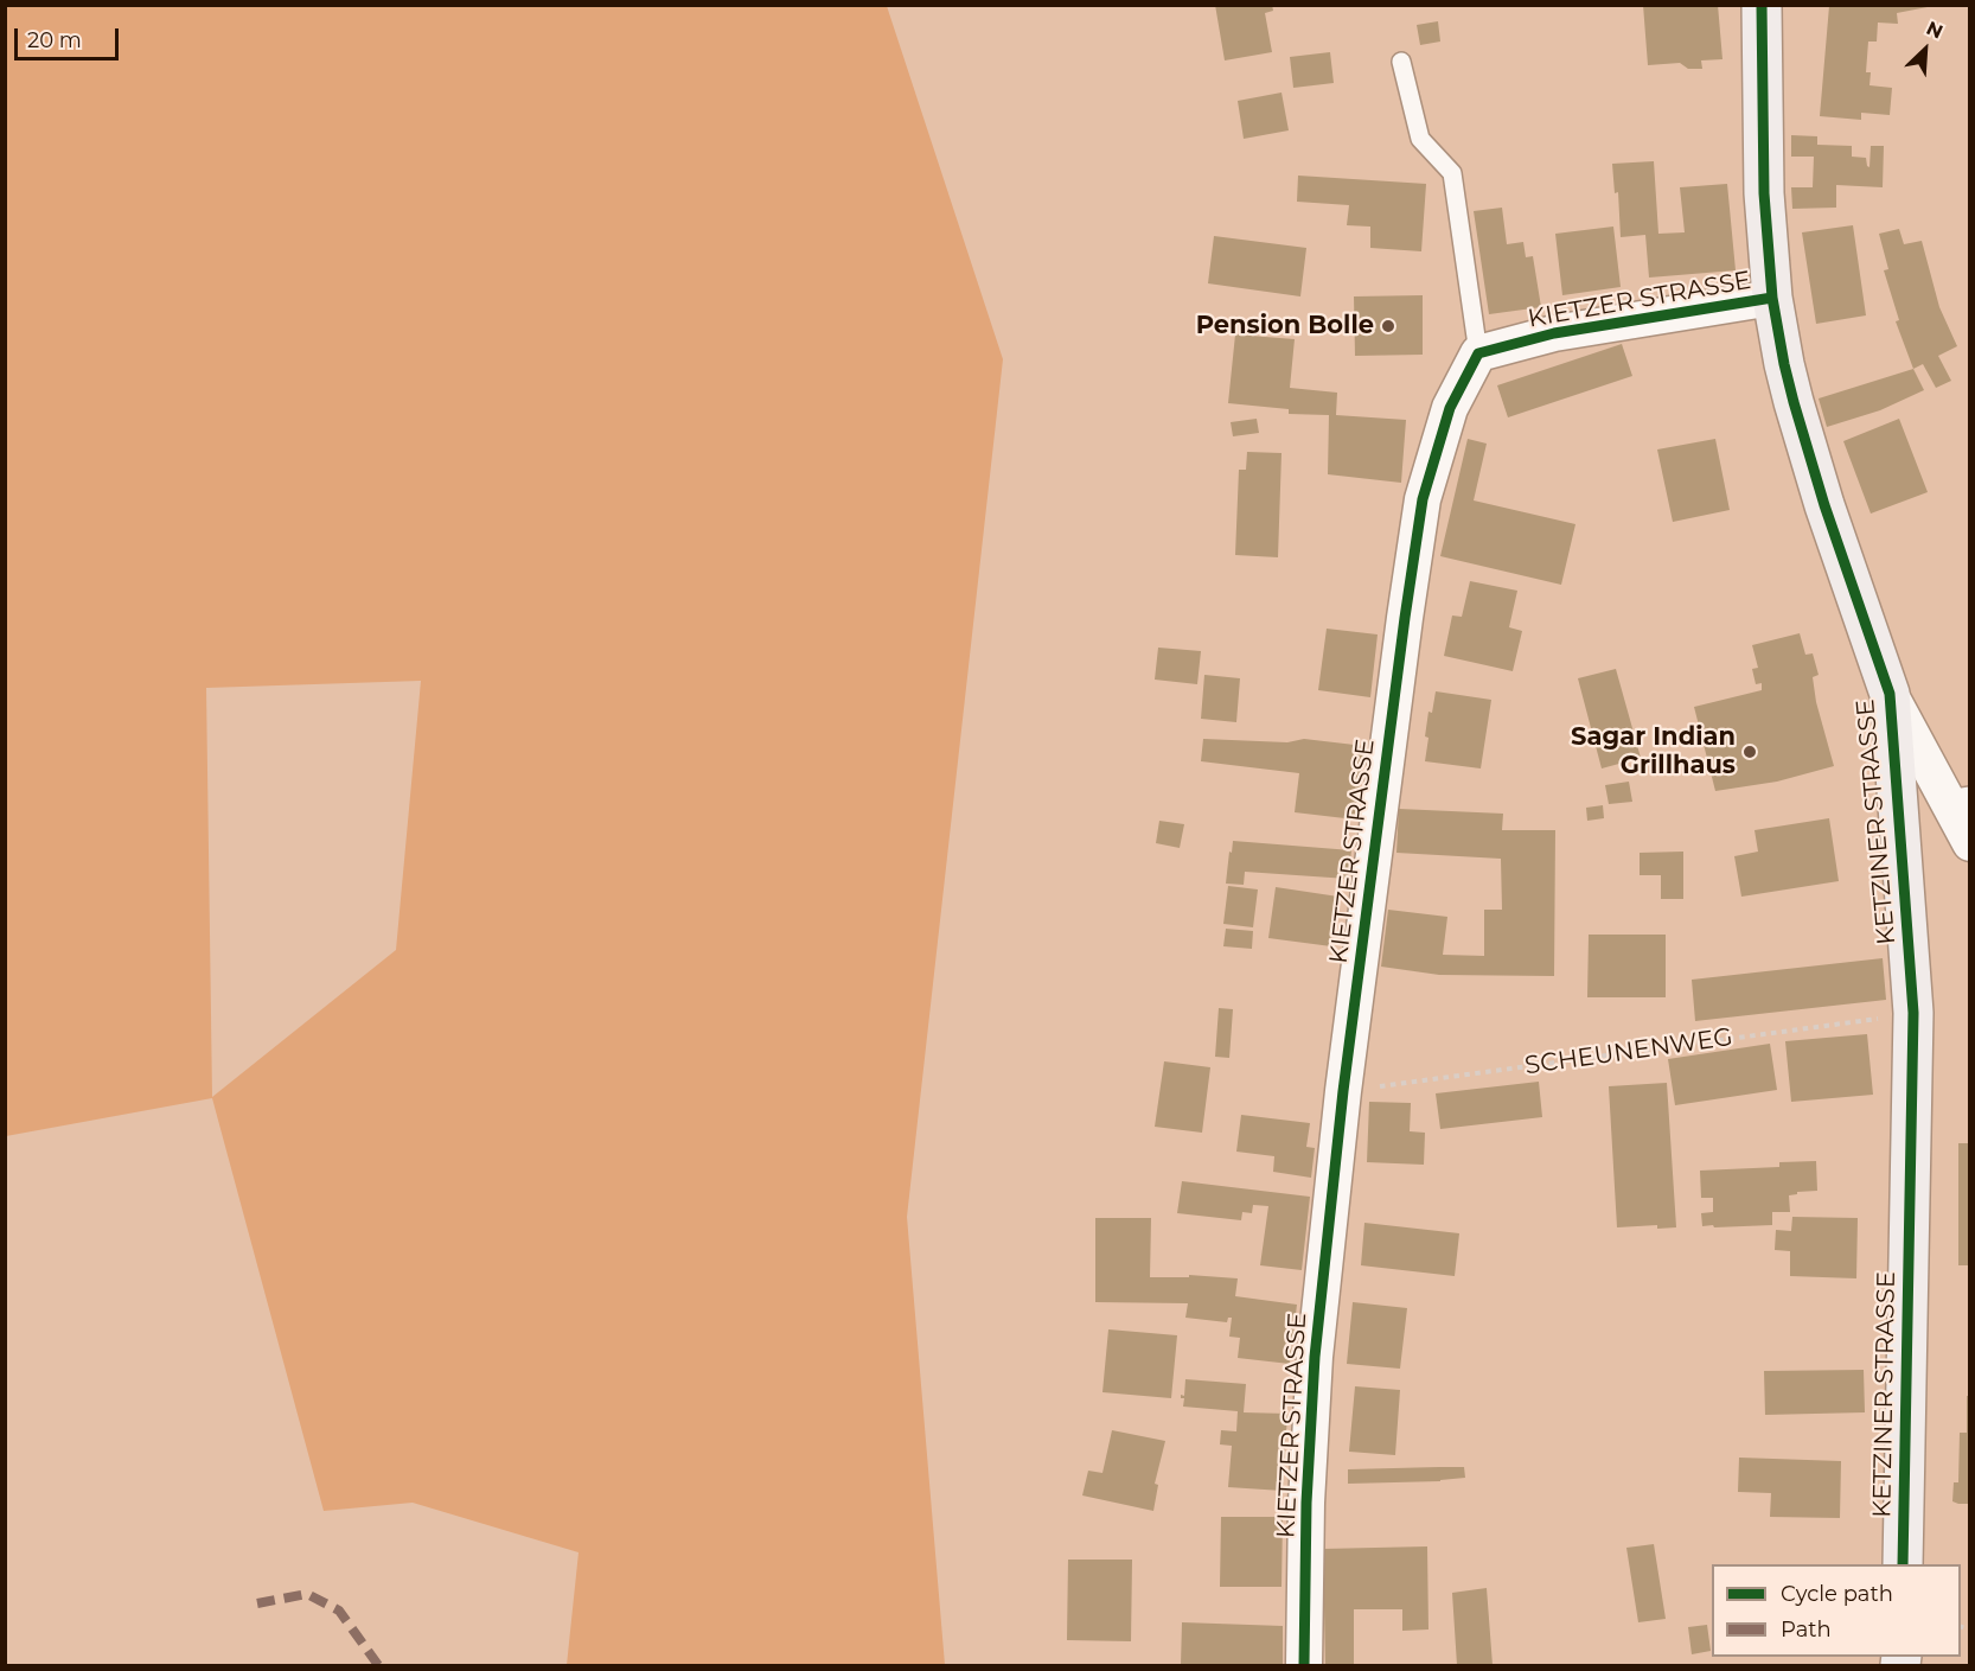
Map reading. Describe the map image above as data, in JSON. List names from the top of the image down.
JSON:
{
  "streets": {
    "street": ["KIETZER STRASSE", "KETZINER STRASSE"],
    "path": ["SCHEUNENWEG"]
  },
  "crossings": [
    ["KIETZER STRASSE", "KETZINER STRASSE"],
    ["KIETZER STRASSE", "SCHEUNENWEG"],
    ["KETZINER STRASSE", "SCHEUNENWEG"]
  ],
  "places": ["Pension Bolle", "Sagar Indian Grillhaus"],
  "legend": ["Cycle path", "Path"],
  "scale_bar": "20 m",
  "north": "top right"
}
